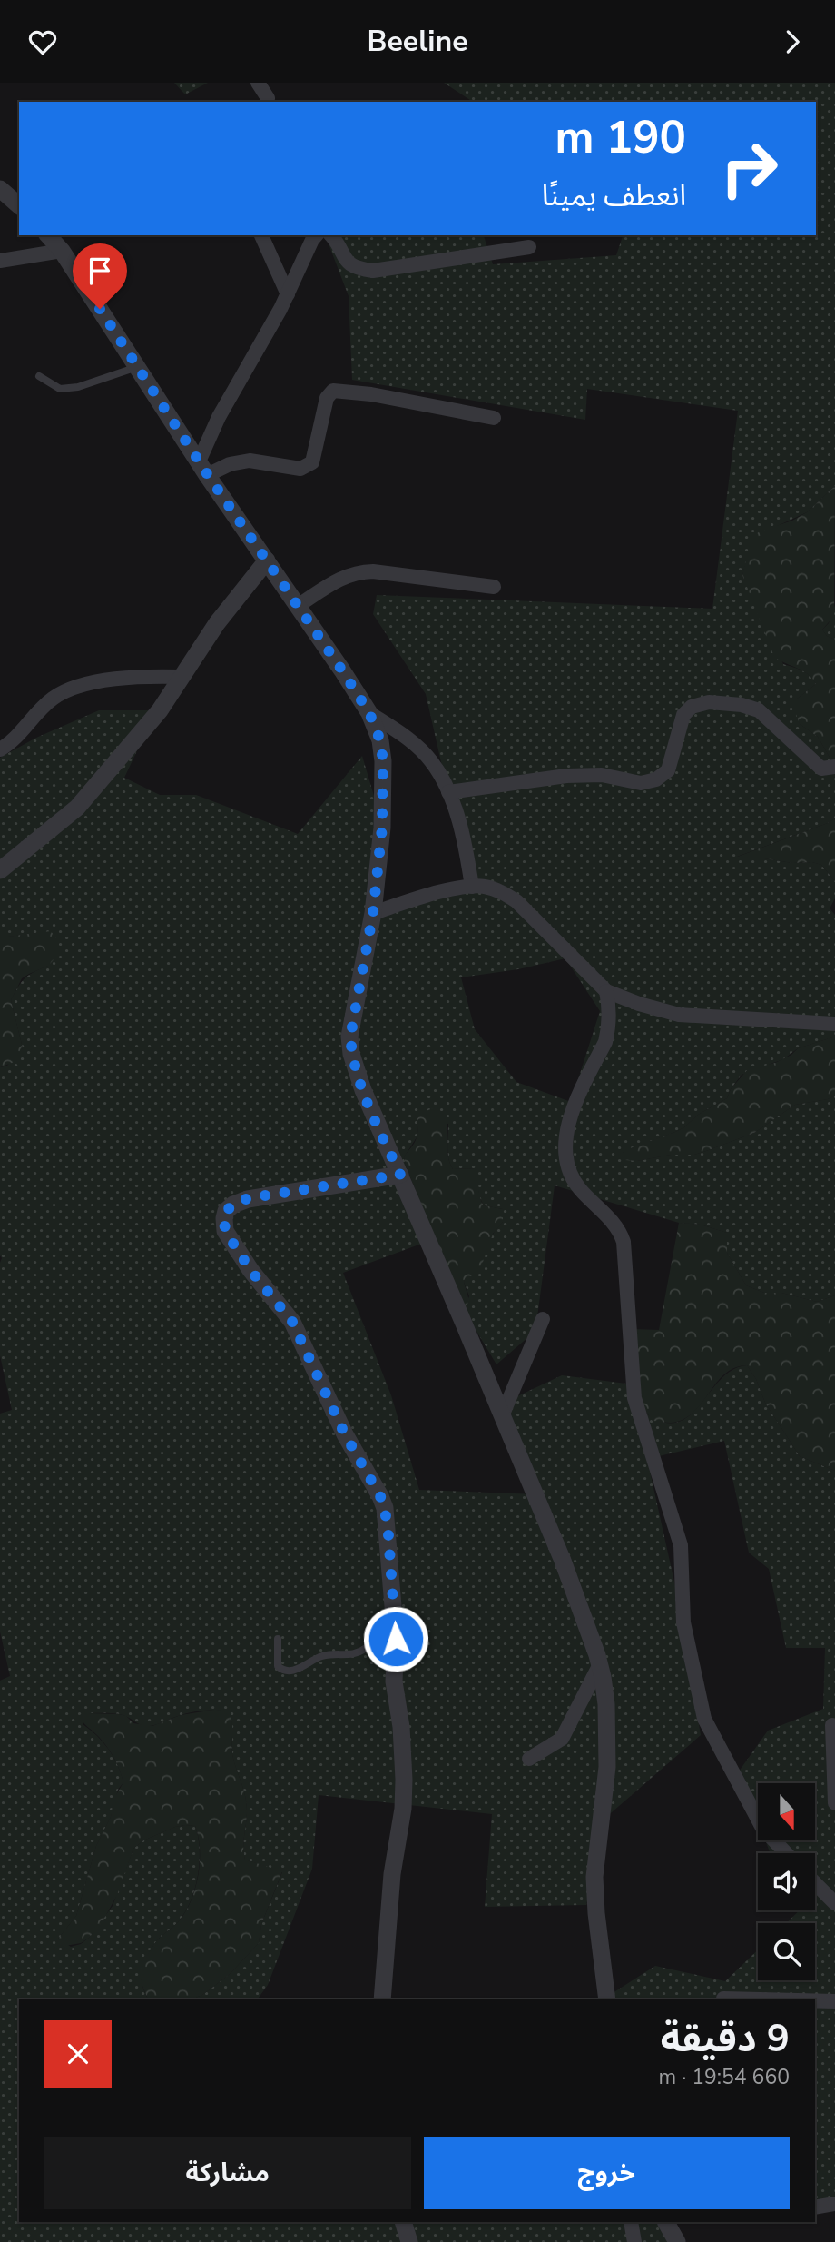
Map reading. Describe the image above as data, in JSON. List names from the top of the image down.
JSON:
{
  "north": "bottom",
  "page": {
    "header": "Beeline",
    "turn": ["190 m", "انعطف يمينًا"],
    "heading": ["9 دقيقة", "660 m · 19:54"],
    "buttons": ["خروج", "مشاركة"]
  }
}
